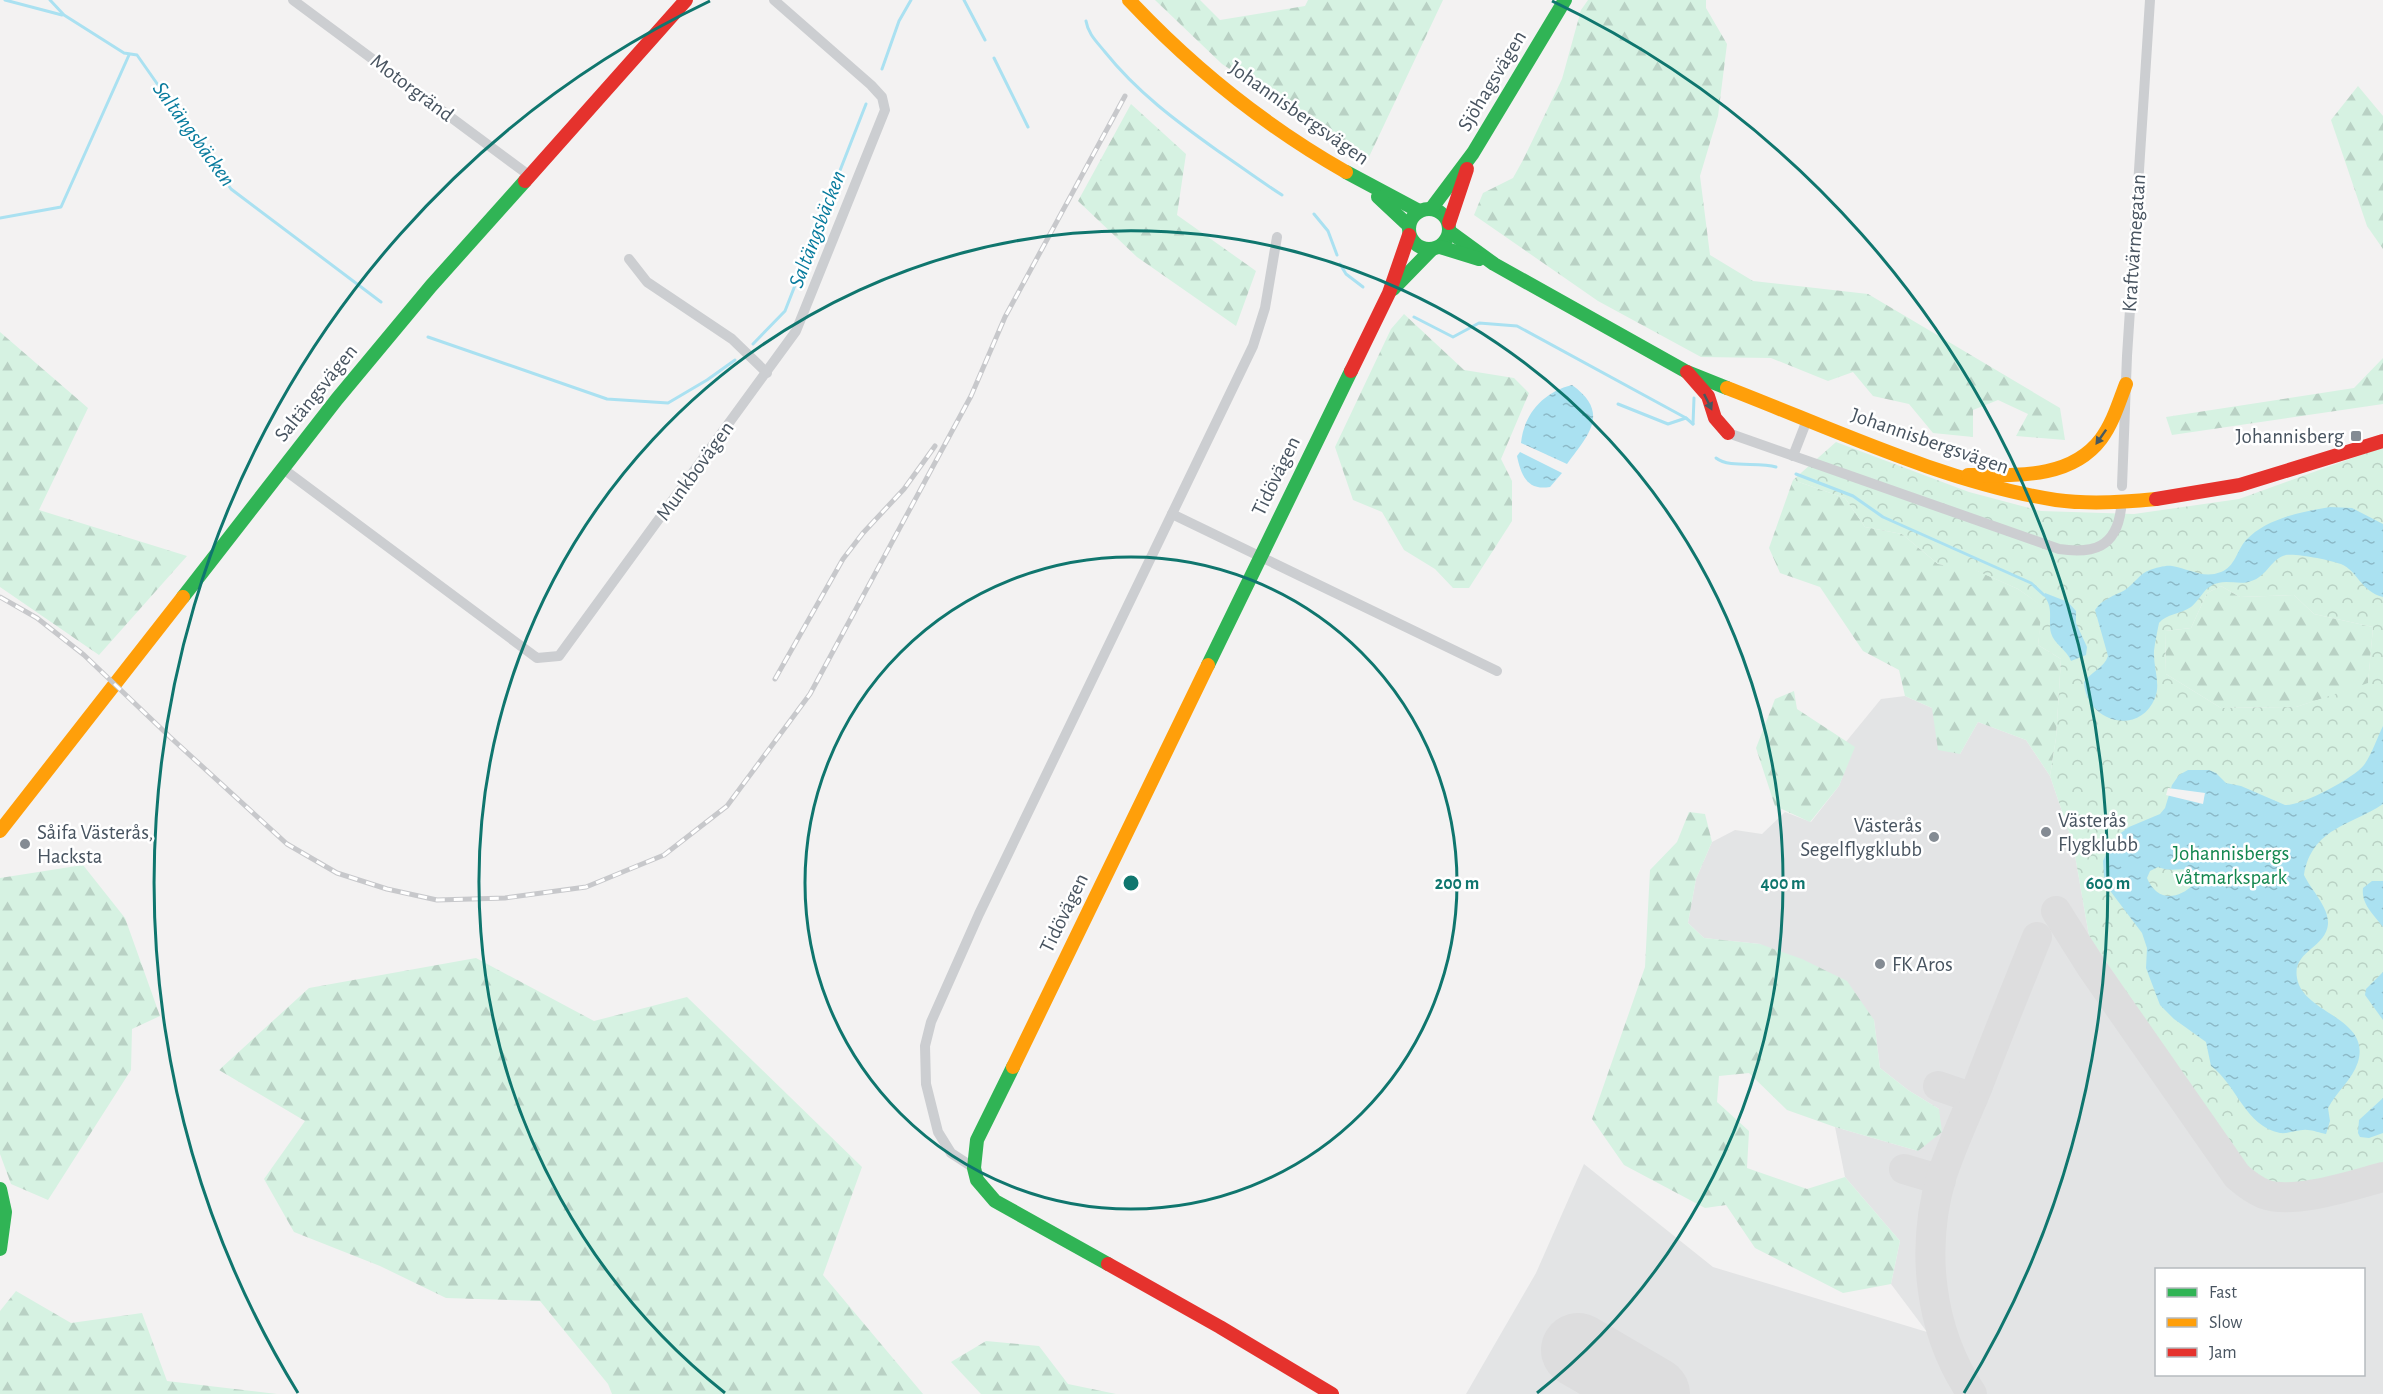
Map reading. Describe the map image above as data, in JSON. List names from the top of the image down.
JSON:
{
  "streets": {
    "street": [
      "Sjöhagsvägen",
      "Motorgränd",
      "Johannisbergsvägen",
      "Kraftvärmegatan",
      "Saltängsvägen",
      "Munkbovägen",
      "Tidövägen"
    ]
  },
  "crossings": [
    ["Sjöhagsvägen", "Johannisbergsvägen"],
    ["Sjöhagsvägen", "Tidövägen"],
    ["Motorgränd", "Saltängsvägen"],
    ["Johannisbergsvägen", "Tidövägen"],
    ["Saltängsvägen", "Munkbovägen"]
  ],
  "water": ["Saltängsbäcken"],
  "parks": ["Johannisbergs våtmarkspark"],
  "places": {
    "transit": ["Johannisberg"],
    "other": [
      "Västerås Flygklubb",
      "Västerås Segelflygklubb",
      "Såifa Västerås, Hacksta",
      "FK Aros"
    ]
  },
  "legend": ["Fast", "Slow", "Jam"],
  "rings": ["200 m", "400 m", "600 m"]
}
